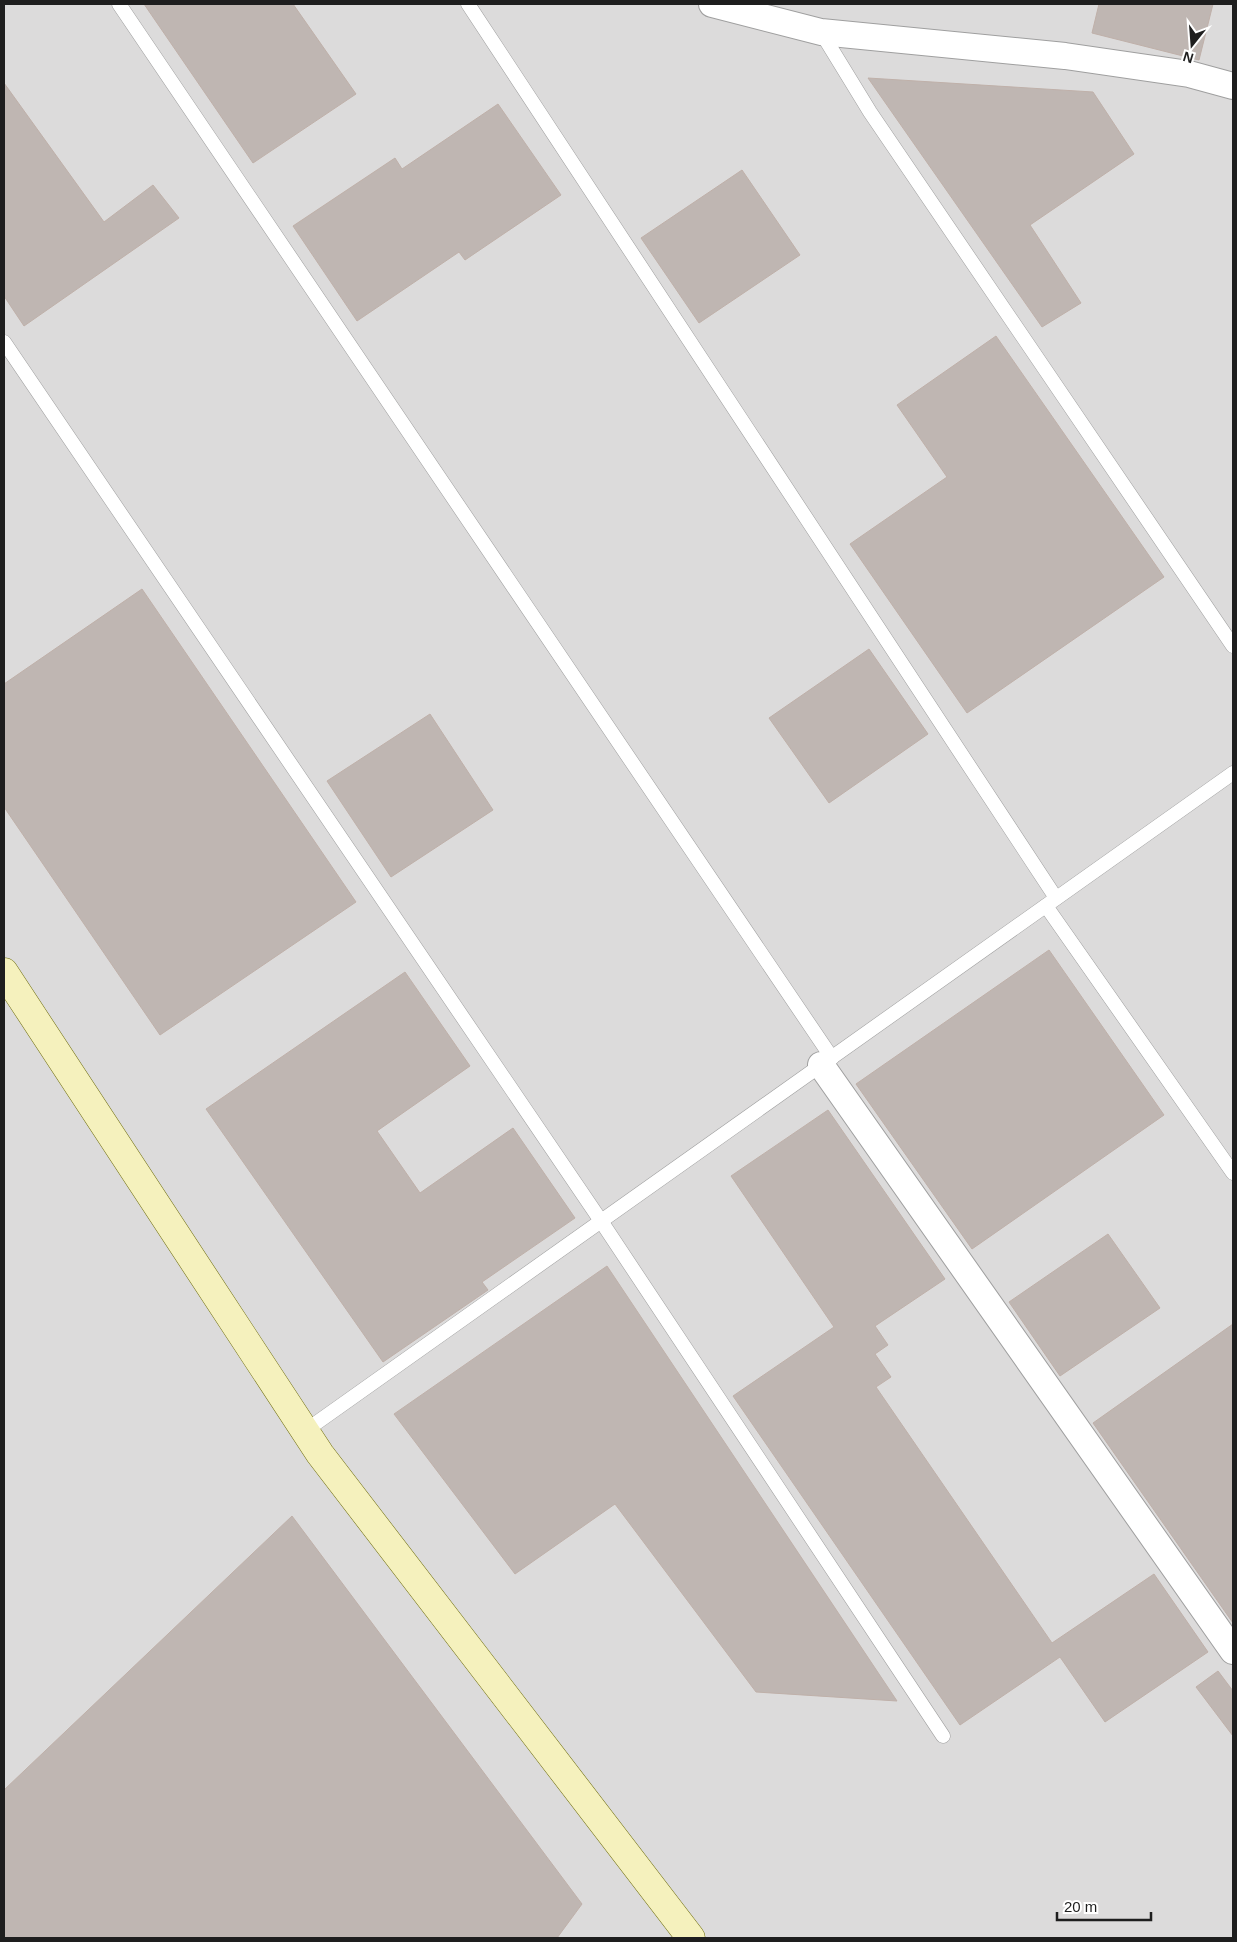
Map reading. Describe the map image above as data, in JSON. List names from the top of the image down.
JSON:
{
  "scale_bar": "20 m",
  "north": "bottom"
}
